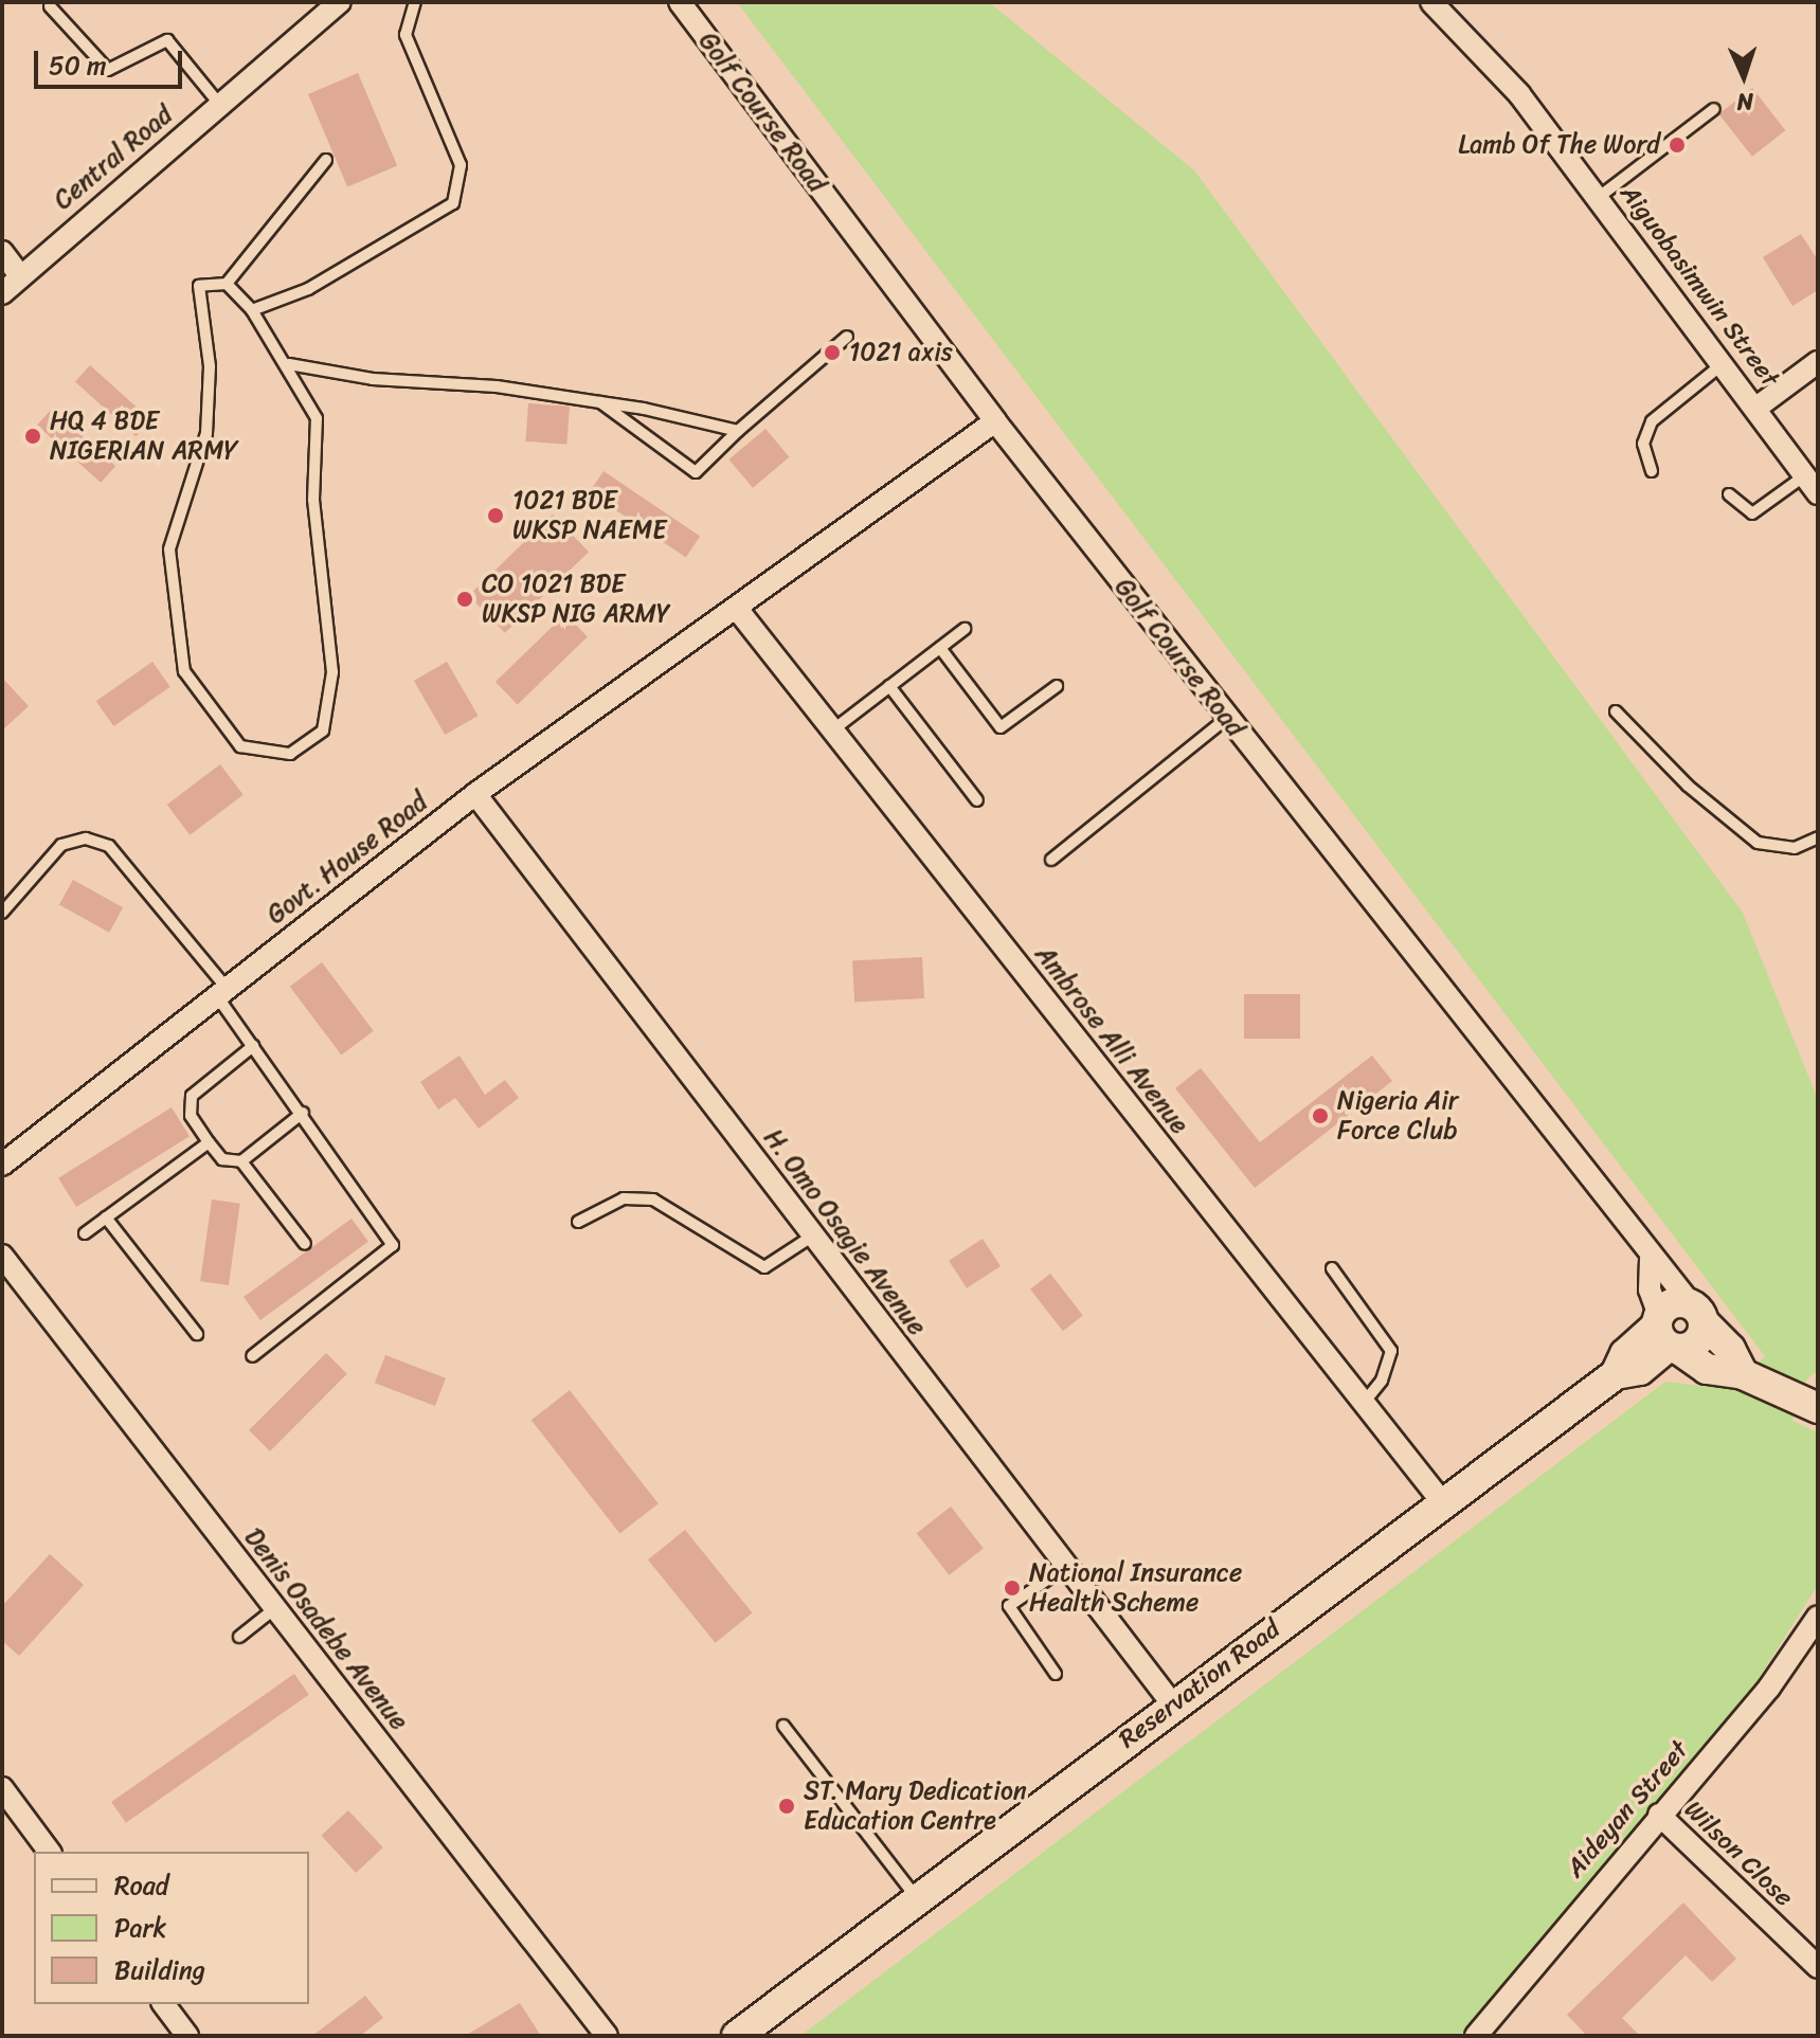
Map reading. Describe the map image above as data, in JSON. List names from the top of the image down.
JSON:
{
  "streets": {
    "street": [
      "Golf Course Road",
      "Central Road",
      "Aiguobasimwin Street",
      "Govt. House Road",
      "Ambrose Alli Avenue",
      "H. Omo Osagie Avenue",
      "Denis Osadebe Avenue",
      "Reservation Road",
      "Aideyan Street",
      "Wilson Close"
    ]
  },
  "crossings": [
    ["Golf Course Road", "Govt. House Road"],
    ["Govt. House Road", "Ambrose Alli Avenue"],
    ["Govt. House Road", "H. Omo Osagie Avenue"],
    ["Ambrose Alli Avenue", "Reservation Road"],
    ["H. Omo Osagie Avenue", "Reservation Road"],
    ["Aideyan Street", "Wilson Close"]
  ],
  "places": [
    "Lamb Of The Word",
    "1021 axis",
    "HQ 4 BDE NIGERIAN ARMY",
    "1021 BDE WKSP NAEME",
    "CO 1021 BDE WKSP NIG ARMY",
    "Nigeria Air Force Club",
    "National Insurance Health Scheme",
    "ST. Mary Dedication Education Centre"
  ],
  "legend": ["Road", "Park", "Building"],
  "scale_bar": "50 m",
  "north": "bottom"
}
